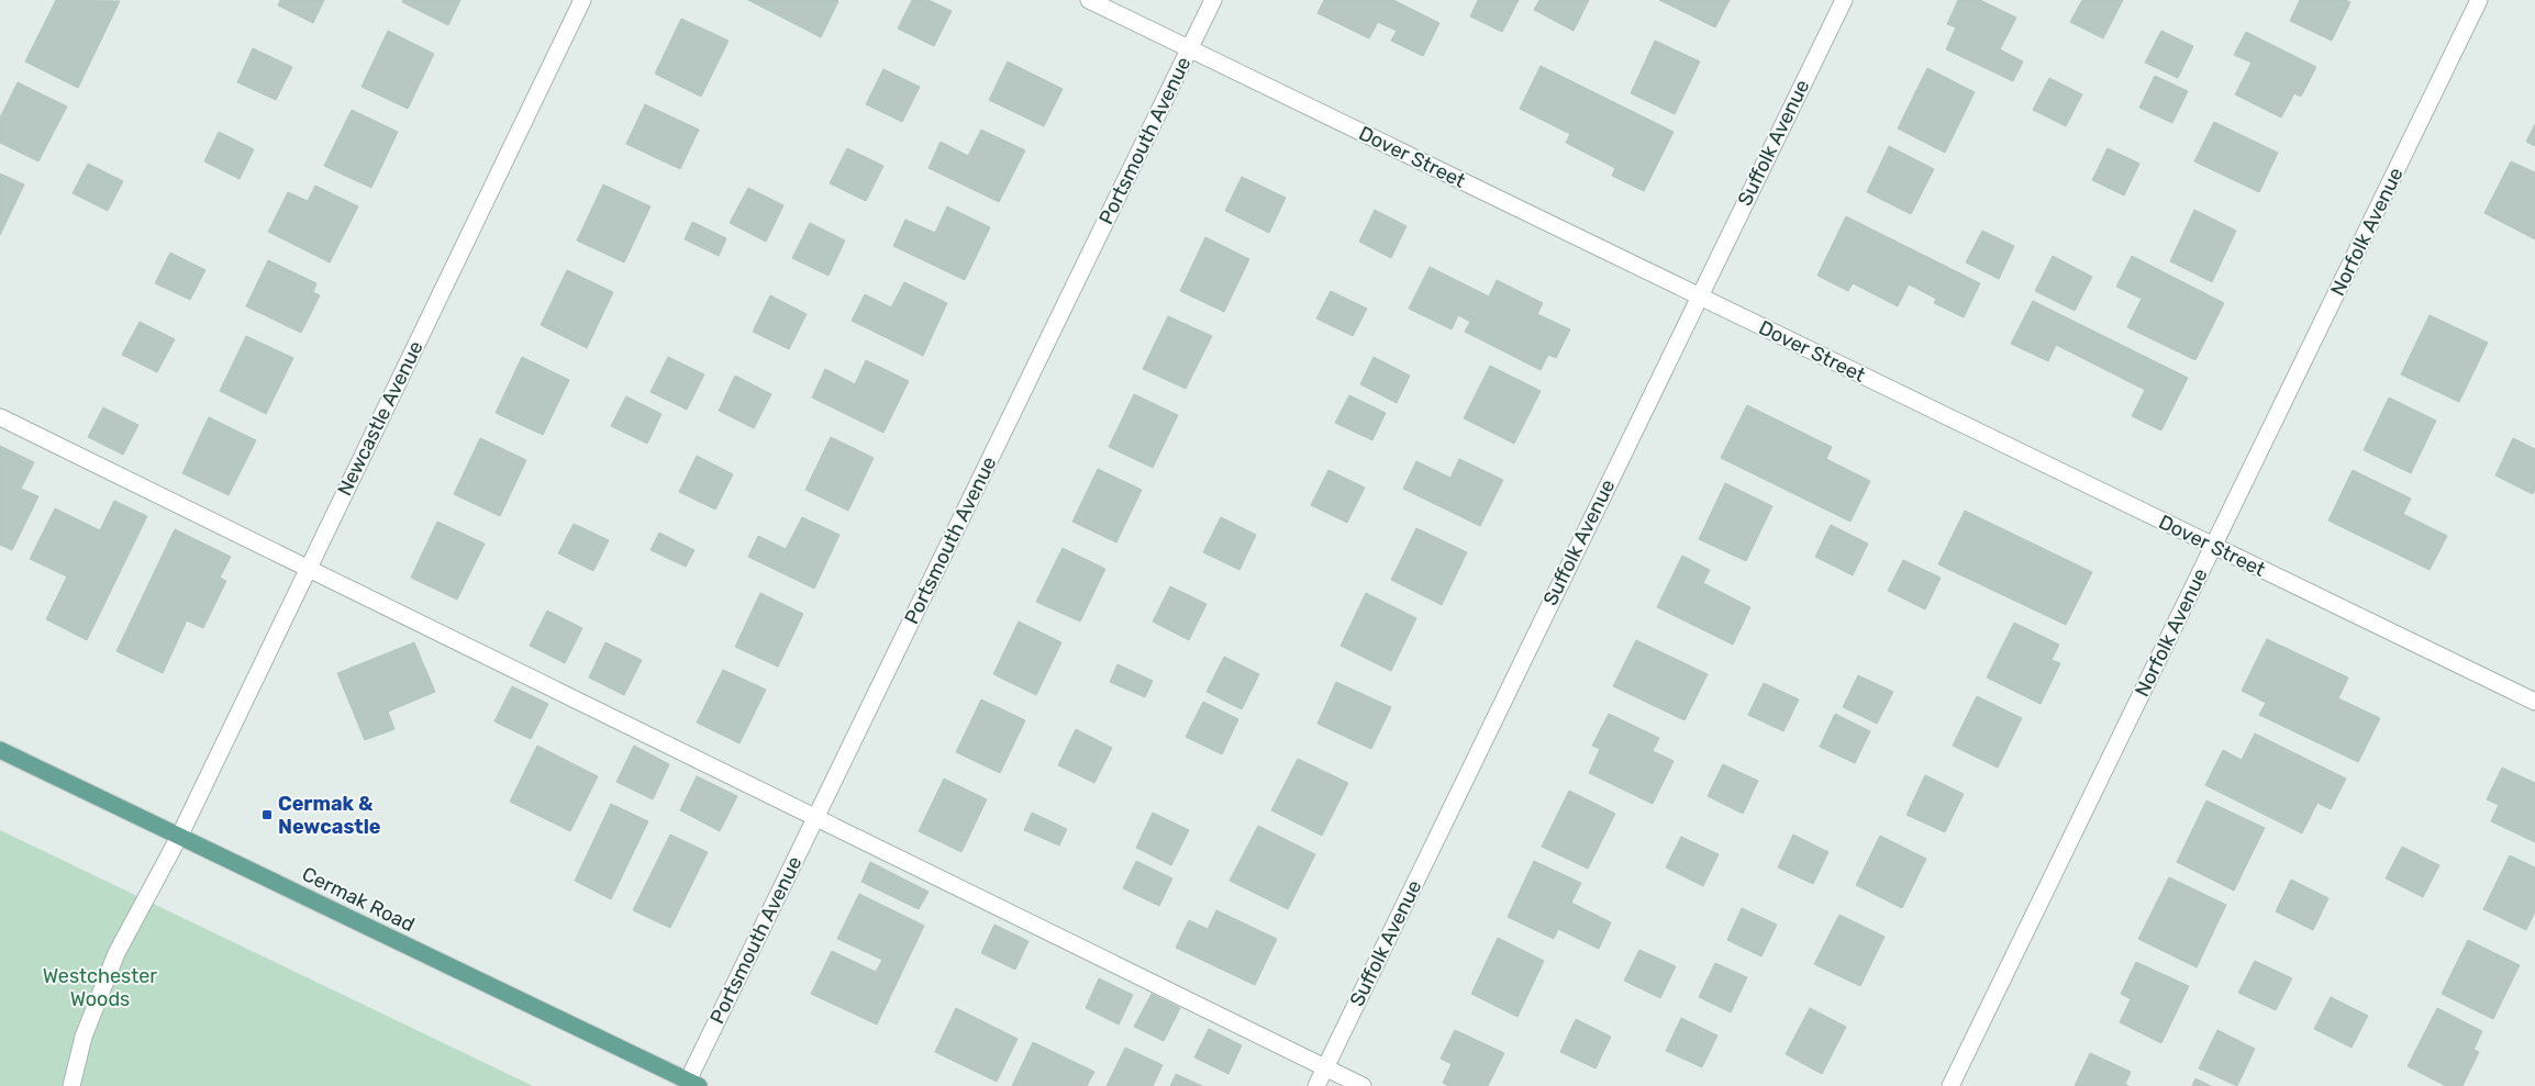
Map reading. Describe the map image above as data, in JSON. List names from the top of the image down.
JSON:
{
  "streets": {
    "main road": ["Cermak Road"],
    "street": [
      "Portsmouth Avenue",
      "Suffolk Avenue",
      "Dover Street",
      "Norfolk Avenue",
      "Newcastle Avenue"
    ]
  },
  "crossings": [
    ["Portsmouth Avenue", "Dover Street"],
    ["Portsmouth Avenue", "Cermak Road"],
    ["Suffolk Avenue", "Dover Street"],
    ["Dover Street", "Norfolk Avenue"],
    ["Newcastle Avenue", "Cermak Road"]
  ],
  "parks": ["Westchester Woods"],
  "places": {
    "transit": ["Cermak & Newcastle"]
  }
}
